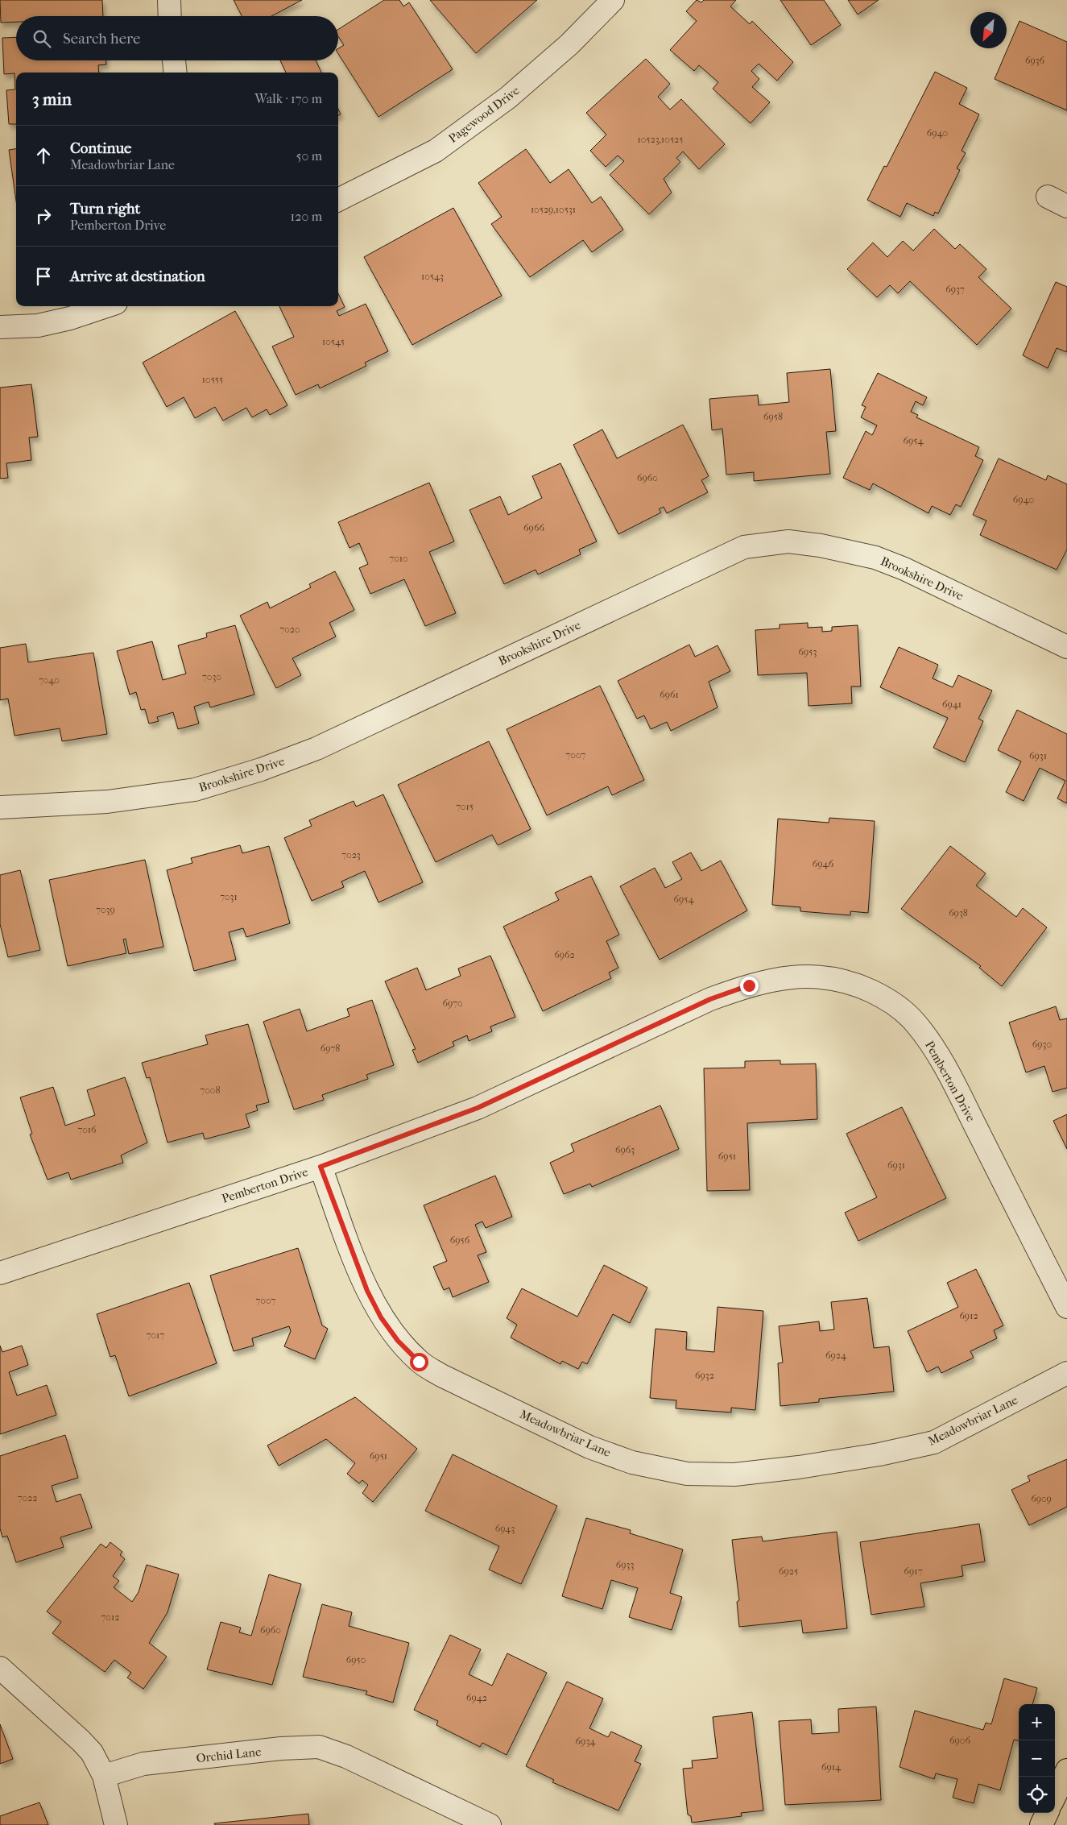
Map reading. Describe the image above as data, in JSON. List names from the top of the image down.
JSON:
{
  "streets": {
    "street": [
      "Pagewood Drive",
      "Brookshire Drive",
      "Pemberton Drive",
      "Meadowbriar Lane",
      "Orchid Lane"
    ]
  },
  "crossings": [
    ["Pemberton Drive", "Meadowbriar Lane"]
  ],
  "house_numbers": [
    "6936",
    "6940",
    "10523,10525",
    "10529,10531",
    "10543",
    "6937",
    "10545",
    "10555",
    "6958",
    "6954",
    "6960",
    "6940",
    "6966",
    "7010",
    "7020",
    "6953",
    "7030",
    "7040",
    "6961",
    "6941",
    "7007",
    "6931",
    "7015",
    "7023",
    "6946",
    "7031",
    "6954",
    "7039",
    "6938",
    "6962",
    "6970",
    "6930",
    "6978",
    "7008",
    "7016",
    "6963",
    "6951",
    "6931",
    "6956",
    "7007",
    "6912",
    "7017",
    "6924",
    "6932",
    "6951",
    "7022",
    "6909",
    "6943",
    "6933",
    "6925",
    "6917",
    "7012",
    "6960",
    "6950",
    "6942",
    "6906",
    "6934",
    "6914"
  ],
  "north": "bottom left",
  "page": {
    "search": "Search here",
    "heading": ["3 min", "Walk · 170 m"],
    "list": [
      ["Continue", "Meadowbriar Lane", "50 m"],
      ["Turn right", "Pemberton Drive", "120 m"],
      "Arrive at destination"
    ],
    "map_buttons": ["+", "−"]
  }
}
